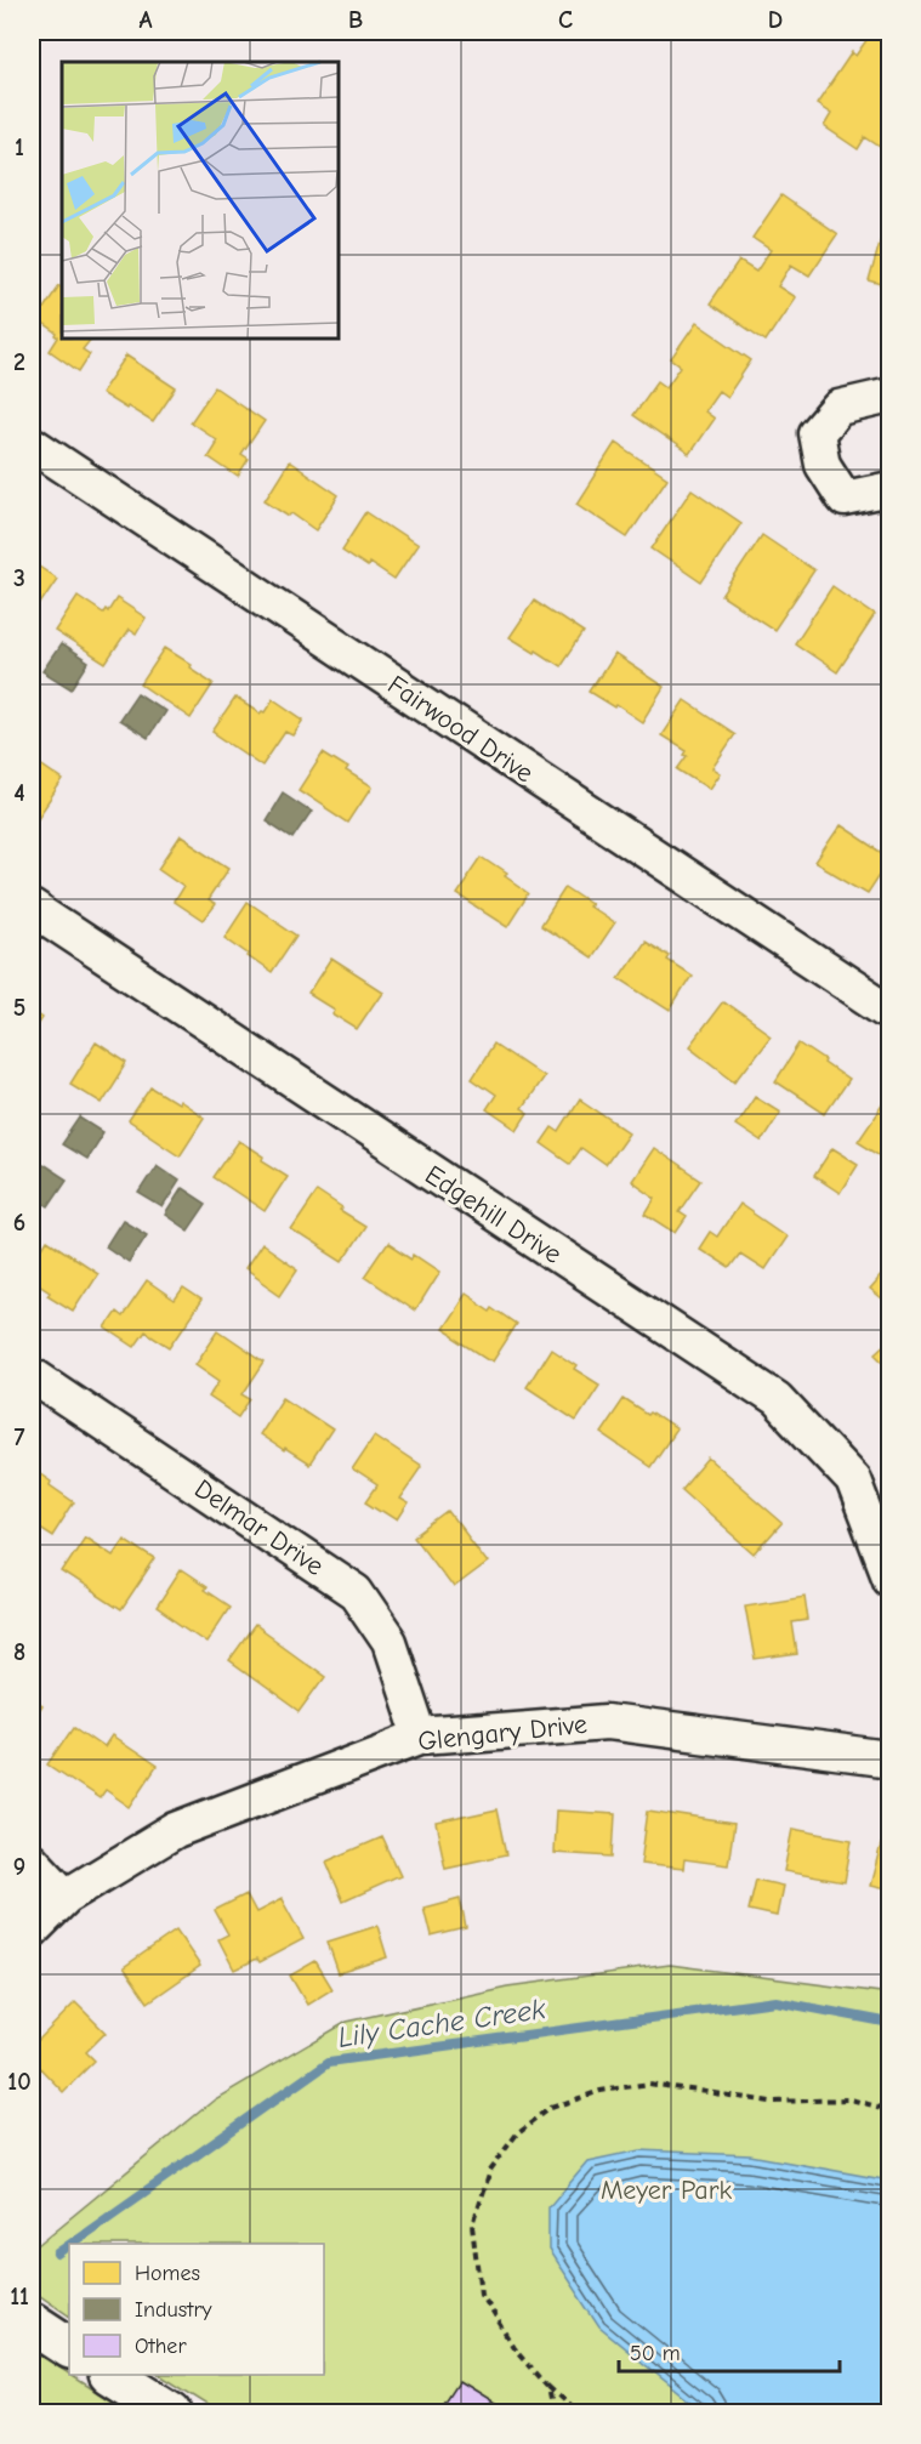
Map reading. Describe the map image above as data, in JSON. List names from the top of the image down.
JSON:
{
  "streets": {
    "street": [
      "Fairwood Drive",
      "Edgehill Drive",
      "Delmar Drive",
      "Glengary Drive"
    ]
  },
  "crossings": [
    ["Delmar Drive", "Glengary Drive"]
  ],
  "water": ["Lily Cache Creek"],
  "parks": ["Meyer Park"],
  "legend": ["Homes", "Industry", "Other"],
  "scale_bar": "50 m",
  "grid": {
    "columns": [
      "A",
      "B",
      "C",
      "D"
    ],
    "rows": [
      "1",
      "2",
      "3",
      "4",
      "5",
      "6",
      "7",
      "8",
      "9",
      "10",
      "11"
    ]
  }
}
